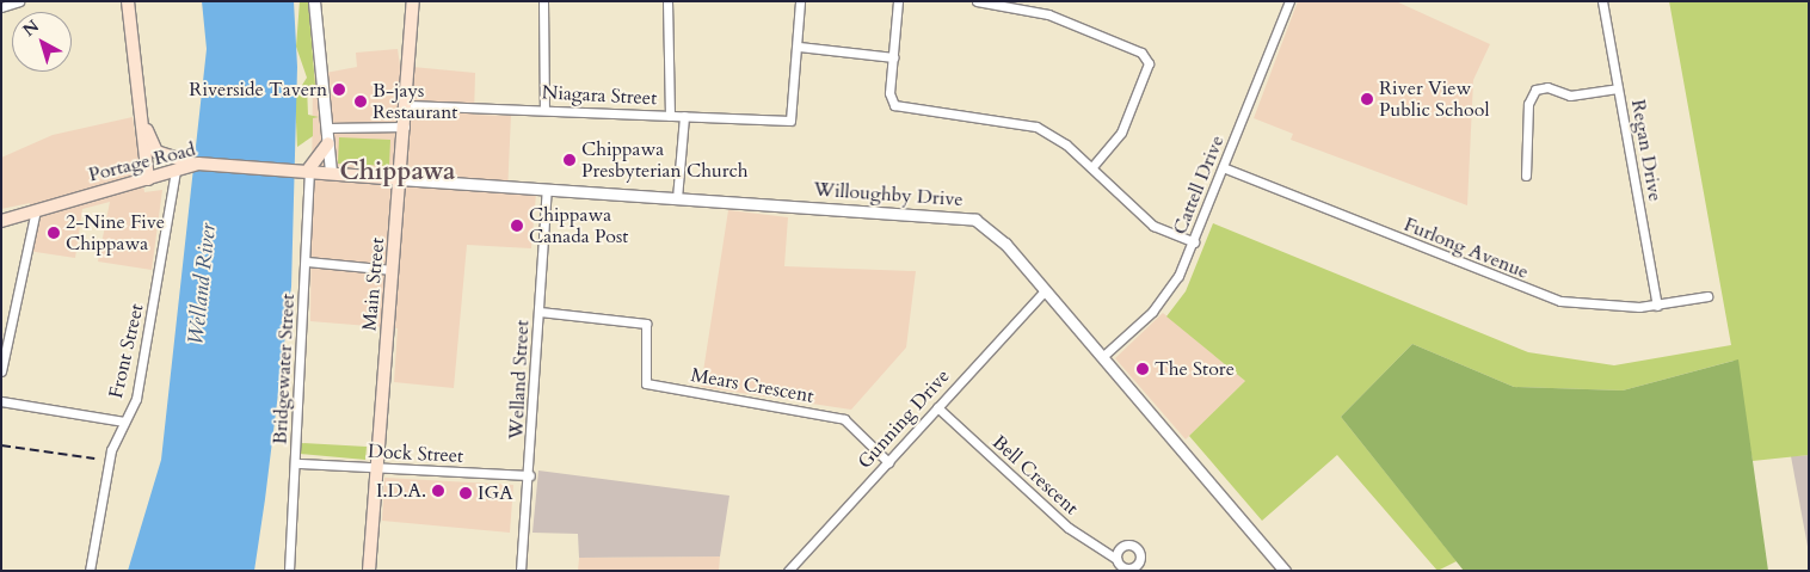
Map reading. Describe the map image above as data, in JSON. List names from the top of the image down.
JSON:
{
  "streets": {
    "main road": ["Portage Road", "Main Street"],
    "street": [
      "Niagara Street",
      "Regan Drive",
      "Cattell Drive",
      "Willoughby Drive",
      "Furlong Avenue",
      "Front Street",
      "Bridgewater Street",
      "Welland Street",
      "Mears Crescent",
      "Gunning Drive",
      "Dock Street",
      "Bell Crescent"
    ]
  },
  "crossings": [
    ["Niagara Street", "Main Street"],
    ["Regan Drive", "Furlong Avenue"],
    ["Portage Road", "Willoughby Drive"],
    ["Portage Road", "Main Street"],
    ["Portage Road", "Front Street"],
    ["Portage Road", "Bridgewater Street"],
    ["Cattell Drive", "Willoughby Drive"],
    ["Cattell Drive", "Furlong Avenue"],
    ["Willoughby Drive", "Main Street"],
    ["Willoughby Drive", "Welland Street"],
    ["Willoughby Drive", "Gunning Drive"],
    ["Main Street", "Dock Street"],
    ["Bridgewater Street", "Dock Street"],
    ["Welland Street", "Mears Crescent"],
    ["Welland Street", "Dock Street"],
    ["Mears Crescent", "Gunning Drive"],
    ["Gunning Drive", "Bell Crescent"]
  ],
  "districts": ["Chippawa"],
  "water": ["Welland River"],
  "places": [
    "Riverside Tavern",
    "River View Public School",
    "B-jays Restaurant",
    "Chippawa Presbyterian Church",
    "Chippawa Canada Post",
    "2-Nine Five Chippawa",
    "The Store",
    "I.D.A.",
    "IGA"
  ],
  "north": "top left"
}
